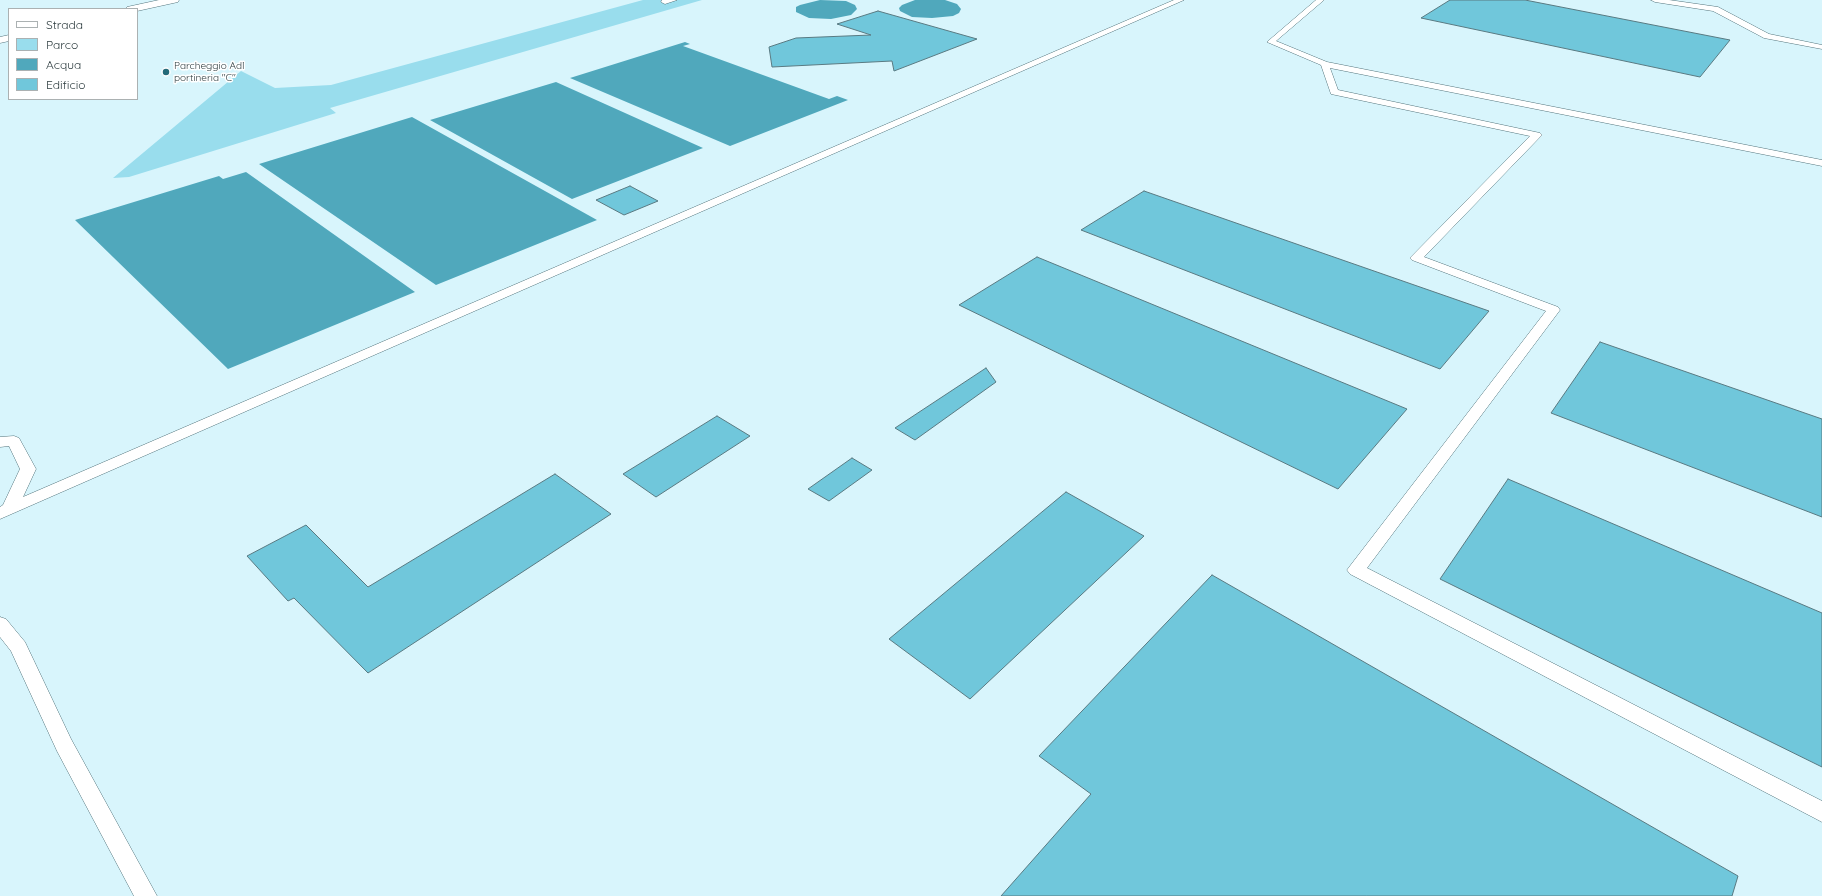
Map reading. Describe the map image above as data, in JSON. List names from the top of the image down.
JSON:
{
  "places": ["Parcheggio AdI portineria \"C\""],
  "legend": [
    "Strada",
    "Parco",
    "Acqua",
    "Edificio"
  ]
}
